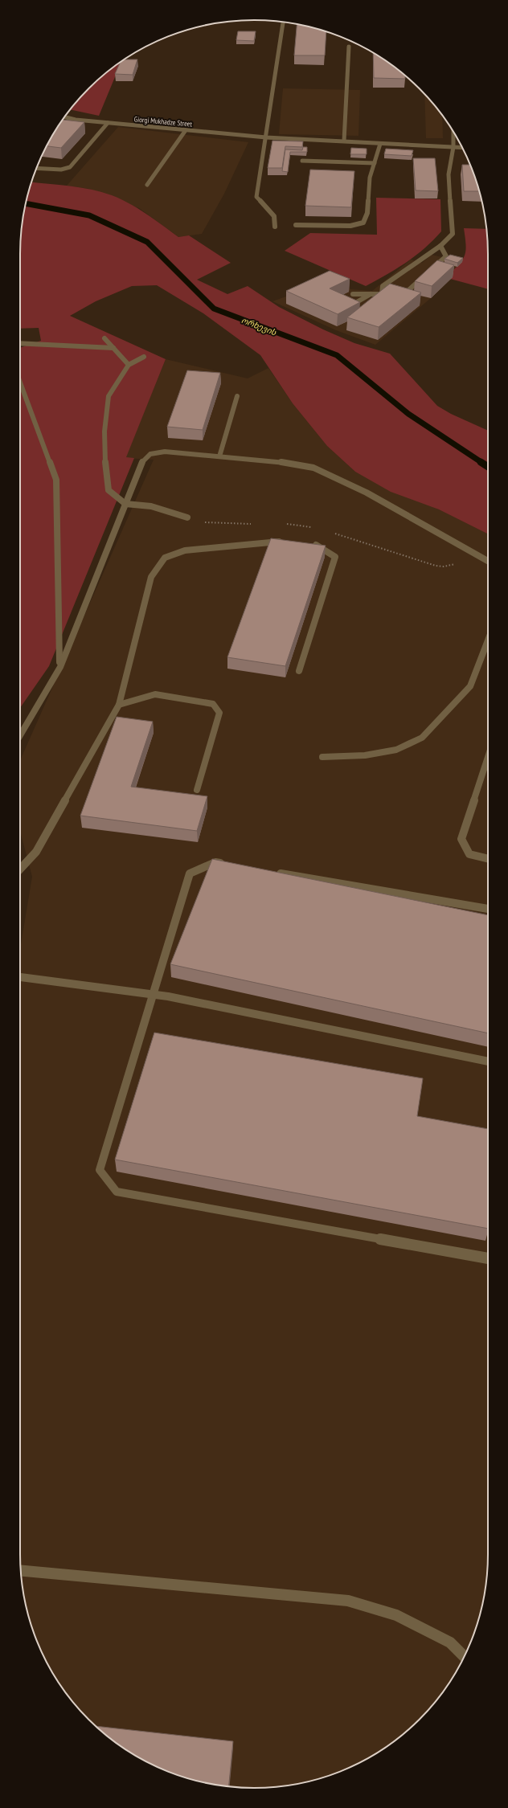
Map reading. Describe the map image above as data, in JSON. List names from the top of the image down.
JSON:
{
  "streets": {
    "street": ["Giorgi Mukhadze Street"]
  },
  "water": ["ორხევის"]
}
